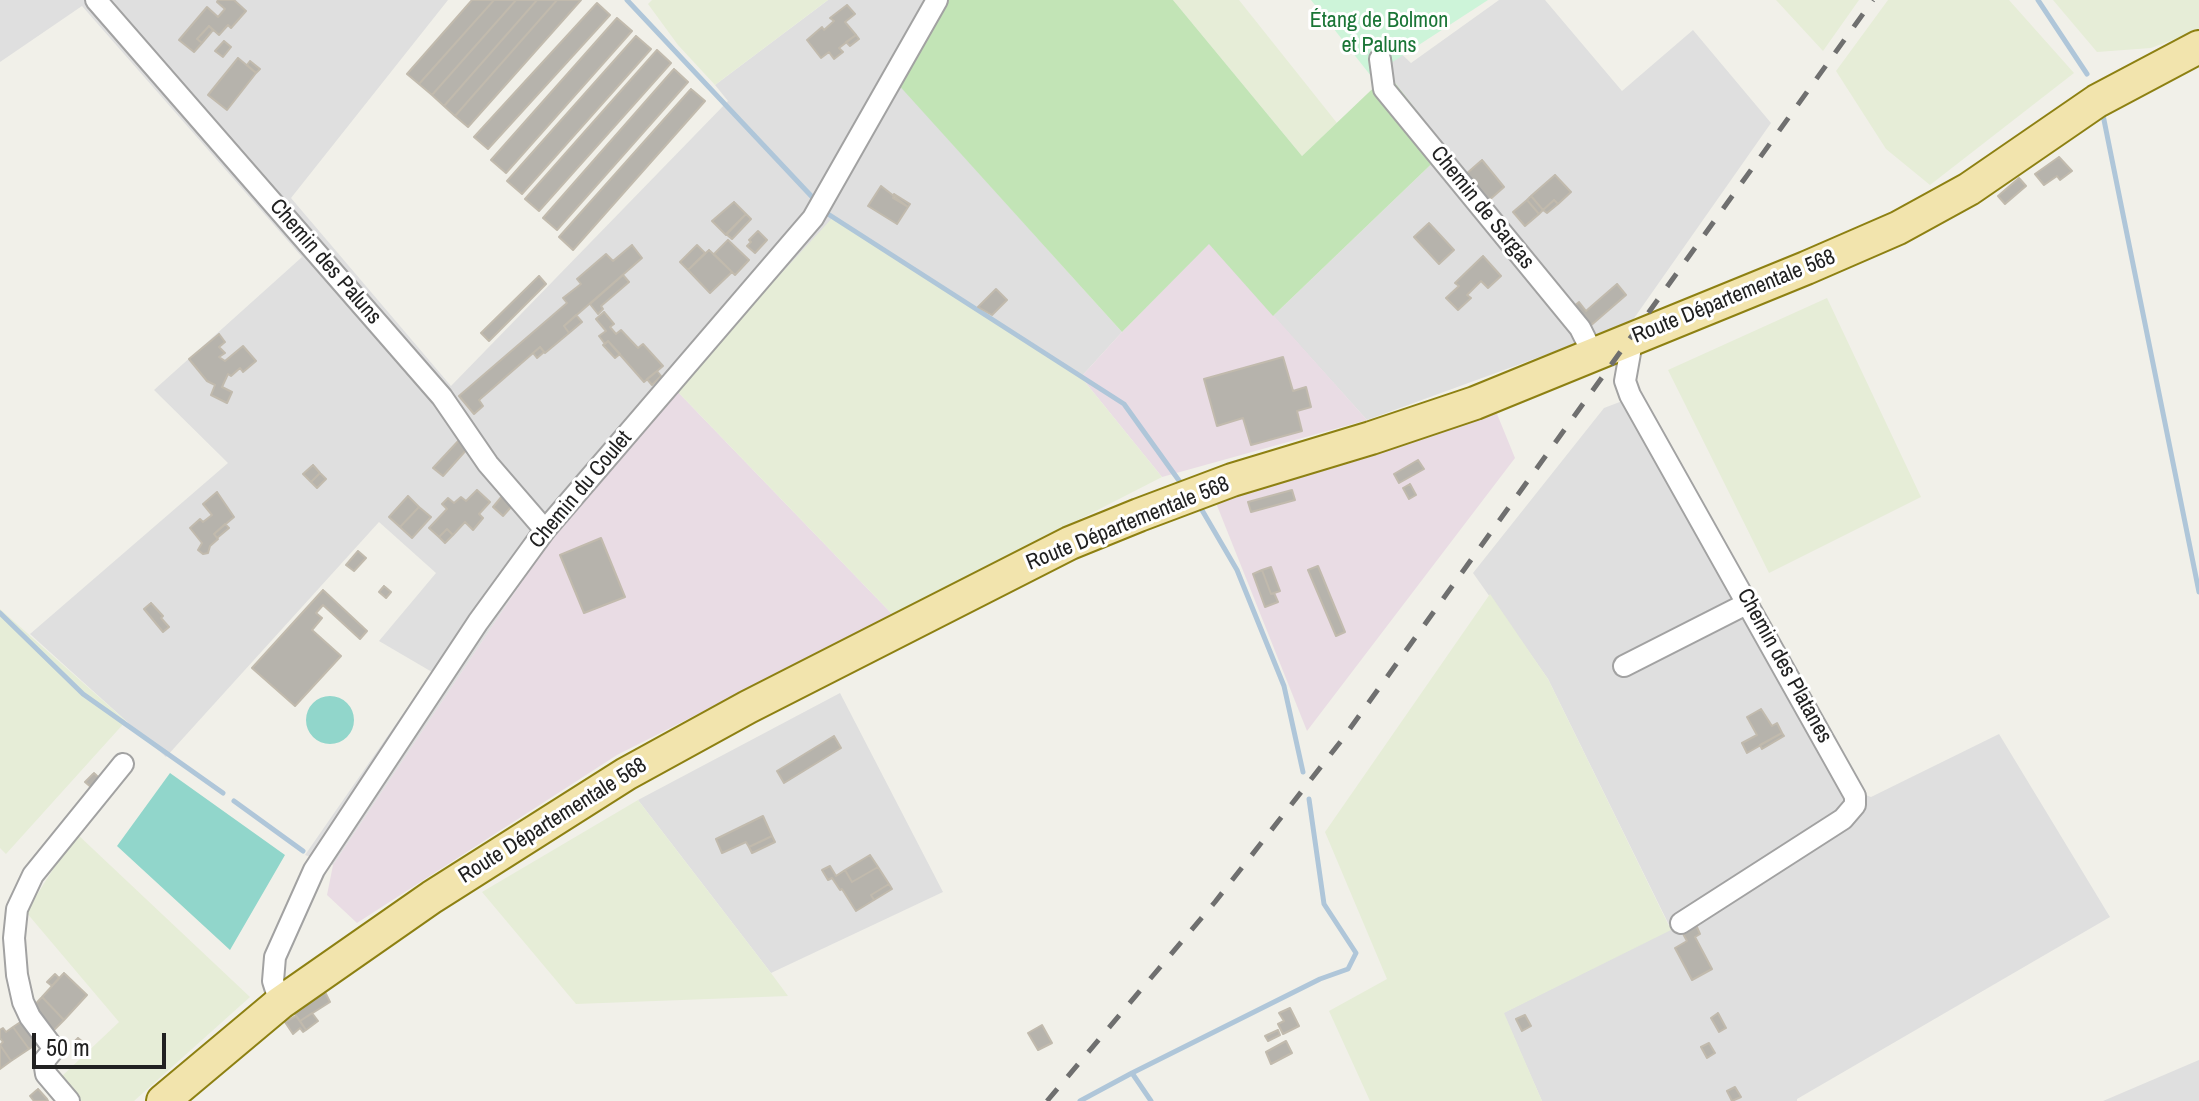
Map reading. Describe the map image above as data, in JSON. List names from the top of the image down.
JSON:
{
  "streets": {
    "main road": ["Route Départementale 568"],
    "street": [
      "Chemin de Sargas",
      "Chemin des Paluns",
      "Chemin du Coulet",
      "Chemin des Platanes"
    ]
  },
  "crossings": [
    ["Chemin de Sargas", "Route Départementale 568"],
    ["Chemin des Paluns", "Chemin du Coulet"],
    ["Route Départementale 568", "Chemin du Coulet"],
    ["Route Départementale 568", "Chemin des Platanes"]
  ],
  "parks": ["Étang de Bolmon et Paluns"],
  "scale_bar": "50 m"
}
